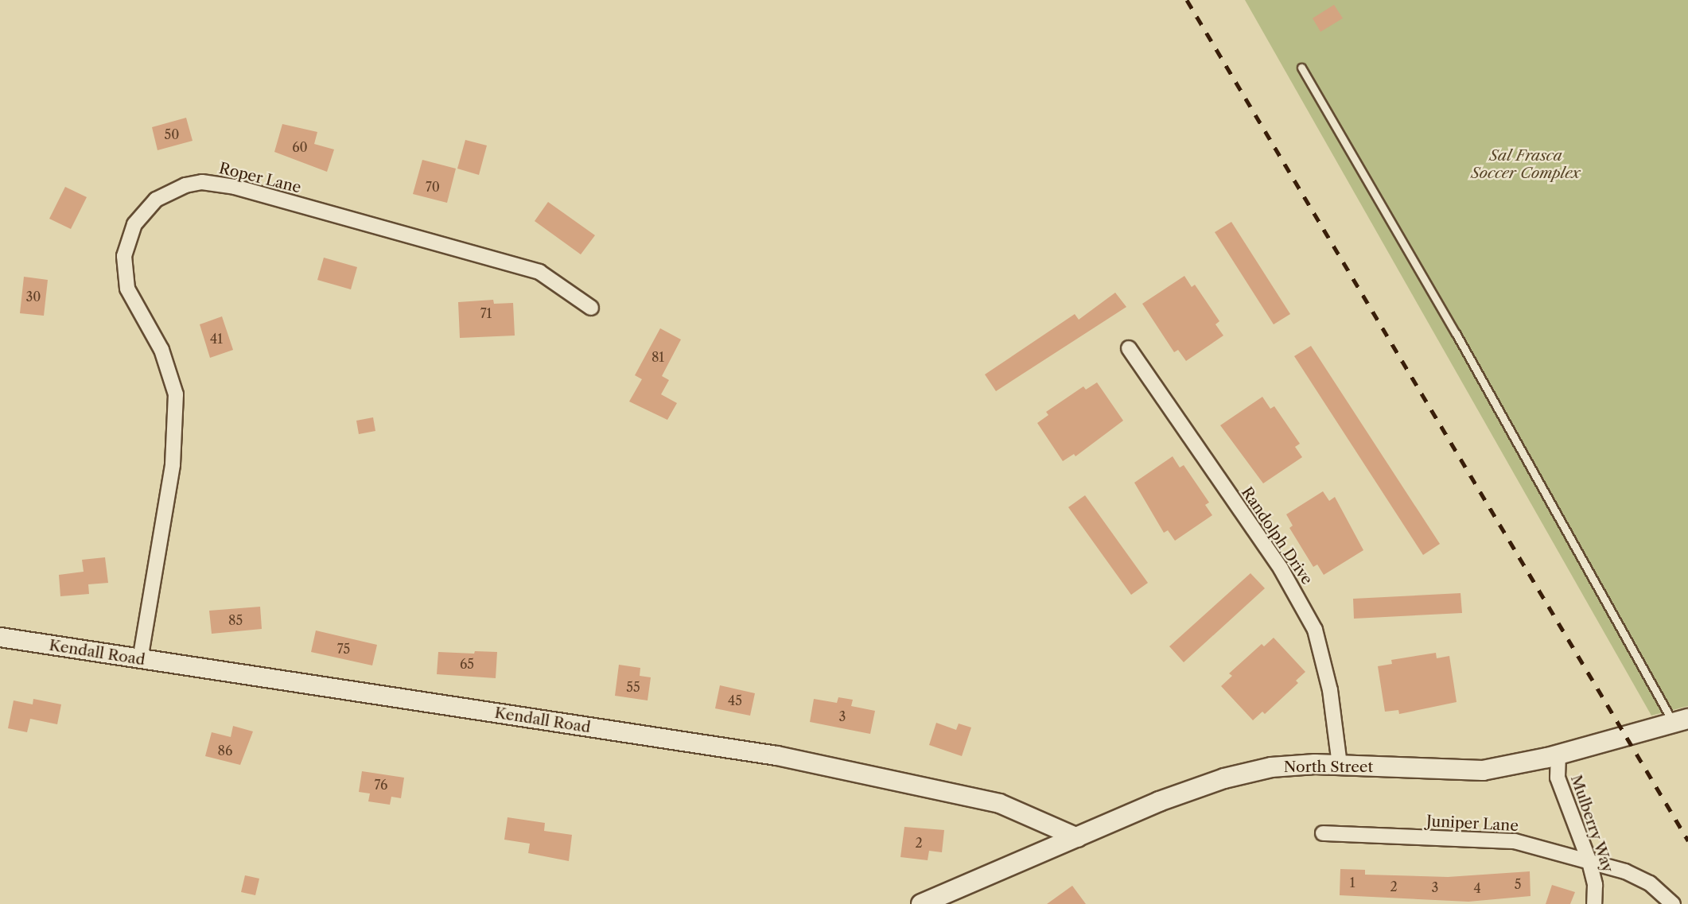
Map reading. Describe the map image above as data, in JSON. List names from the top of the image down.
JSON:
{
  "streets": {
    "main road": ["North Street"],
    "street": [
      "Roper Lane",
      "Randolph Drive",
      "Kendall Road",
      "Juniper Lane",
      "Mulberry Way"
    ]
  },
  "crossings": [
    ["Roper Lane", "Kendall Road"],
    ["Randolph Drive", "North Street"],
    ["Kendall Road", "North Street"],
    ["North Street", "Mulberry Way"],
    ["Juniper Lane", "Mulberry Way"]
  ],
  "parks": ["Sal Frasca Soccer Complex"],
  "house_numbers": [
    "50",
    "60",
    "70",
    "30",
    "71",
    "41",
    "81",
    "85",
    "75",
    "65",
    "55",
    "45",
    "3",
    "86",
    "76",
    "2",
    "1",
    "5",
    "2",
    "3",
    "4"
  ]
}
